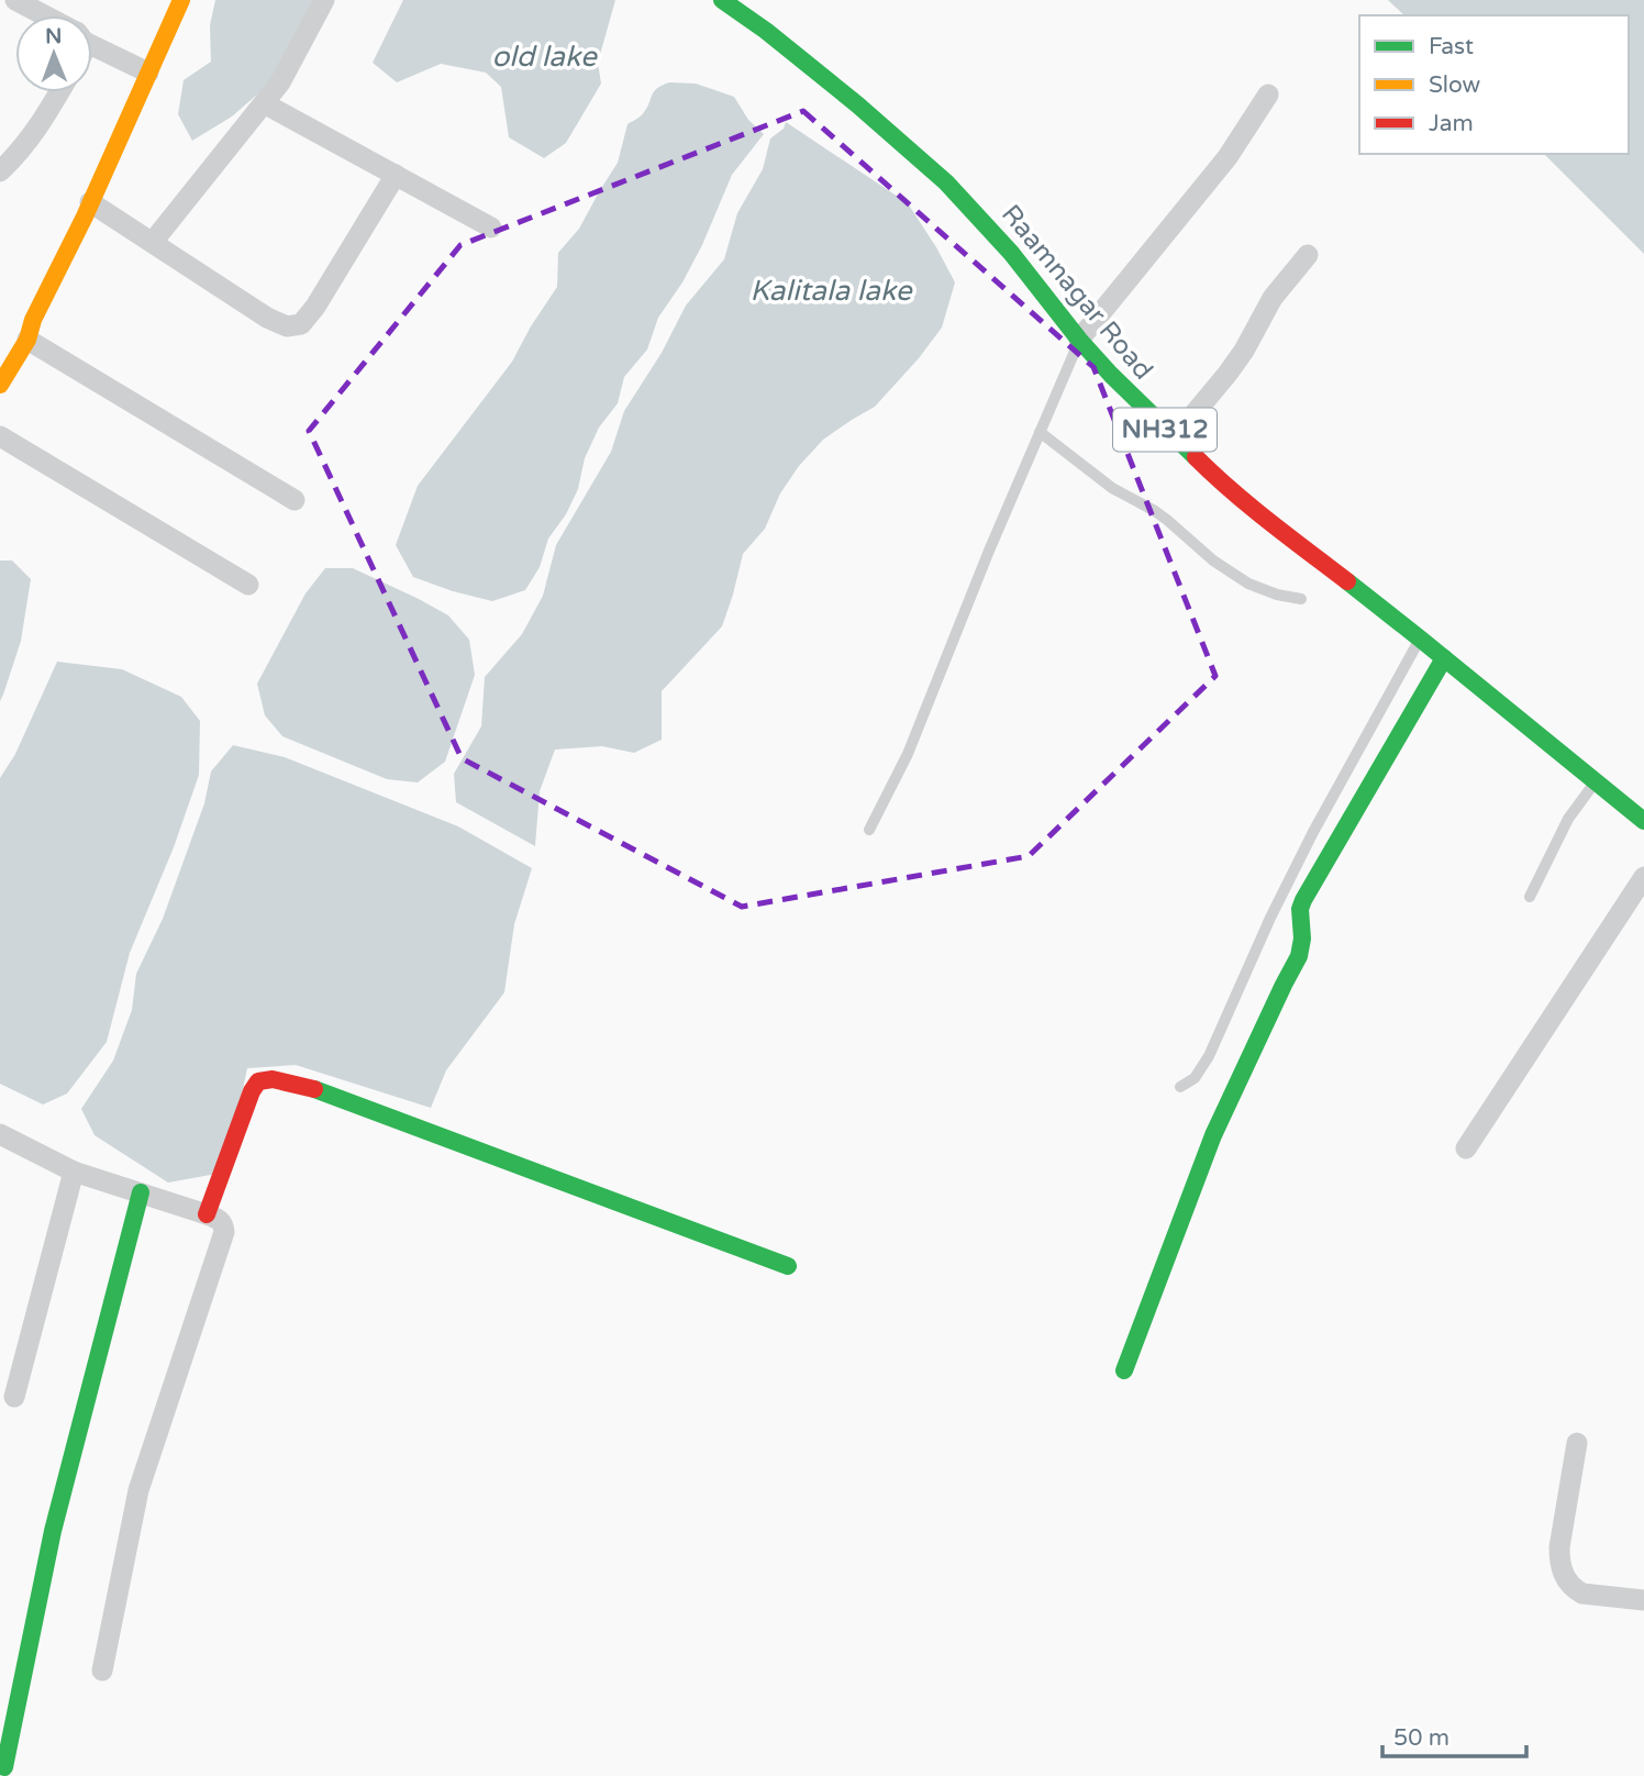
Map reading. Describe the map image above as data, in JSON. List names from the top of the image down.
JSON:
{
  "streets": {
    "main road": ["Raamnagar Road", "NH312"]
  },
  "water": ["old lake", "Kalitala lake"],
  "legend": ["Fast", "Slow", "Jam"],
  "scale_bar": "50 m",
  "north": "top"
}
